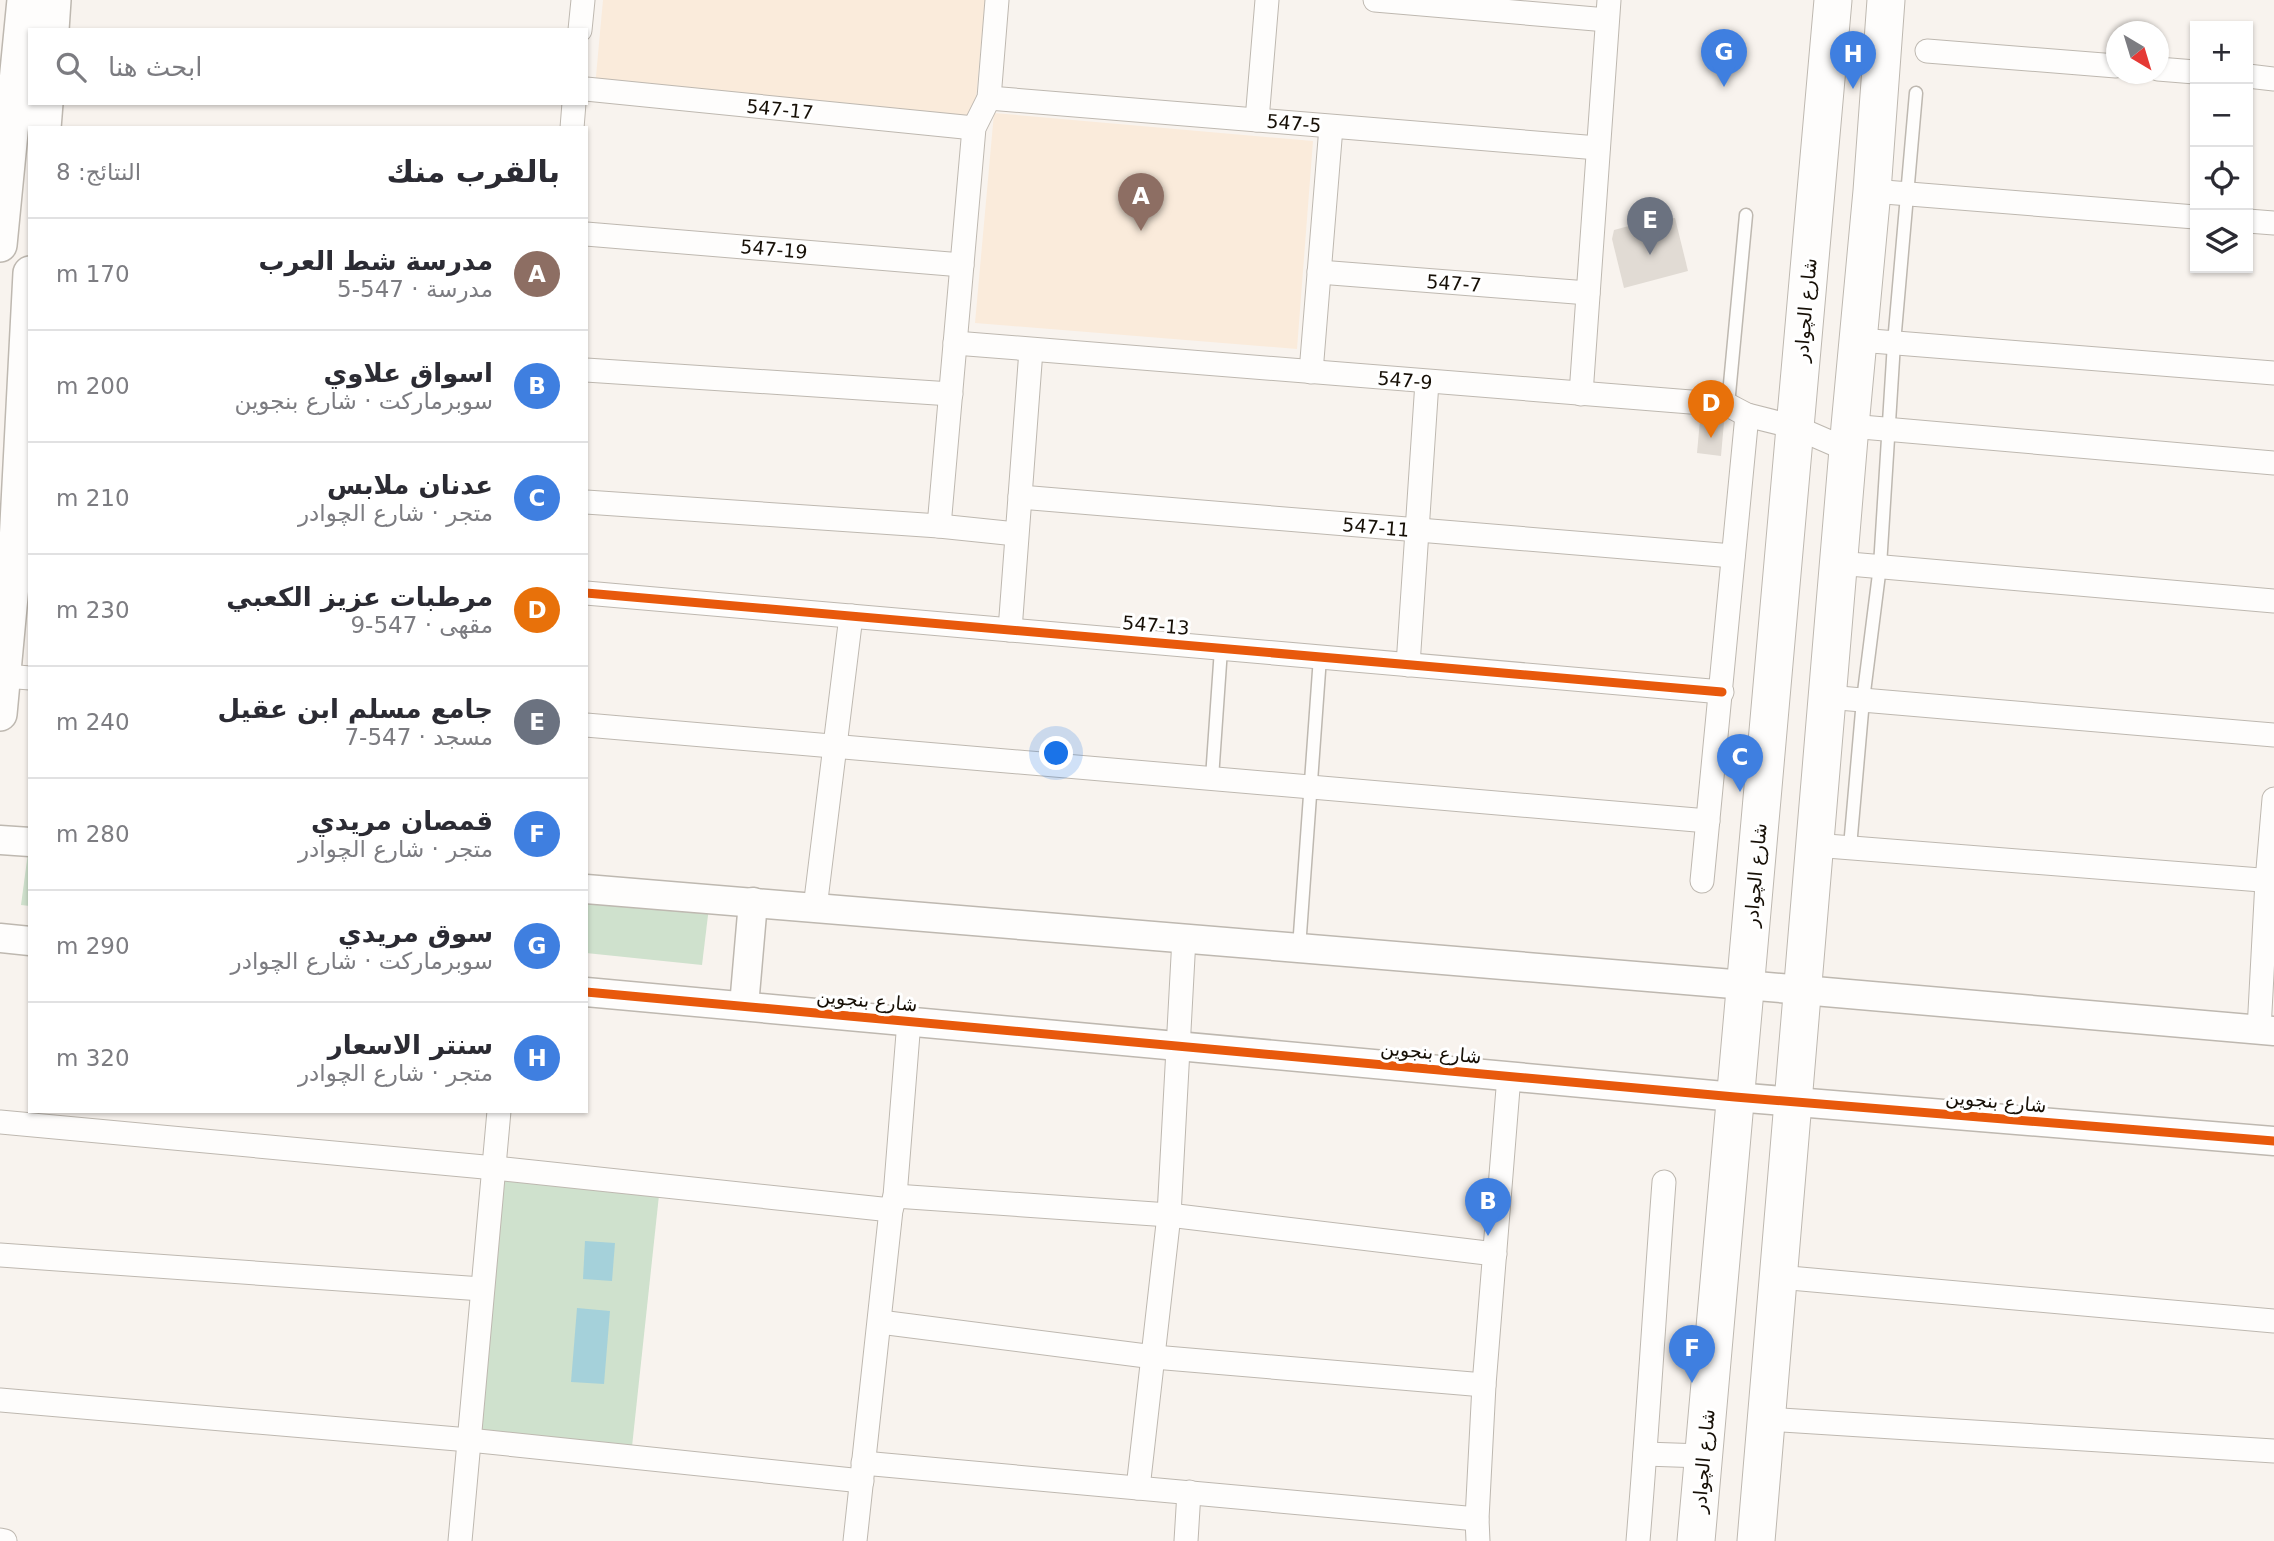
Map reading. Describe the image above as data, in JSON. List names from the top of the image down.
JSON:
{
  "streets": {
    "main road": ["شارع الچوادر"],
    "street": [
      "547-17",
      "547-5",
      "547-19",
      "547-7",
      "547-9",
      "547-11",
      "547-13",
      "شارع بنجوين"
    ]
  },
  "crossings": [
    ["شارع الچوادر", "547-9"],
    ["شارع الچوادر", "شارع بنجوين"]
  ],
  "north": "bottom right",
  "page": {
    "map_buttons": ["+", "−"],
    "search": "ابحث هنا",
    "pins": [
      "G",
      "H",
      "A",
      "E",
      "D",
      "C",
      "B",
      "F"
    ],
    "heading": ["بالقرب منك", "النتائج: 8"],
    "list": [
      {
        "mark": "A",
        "name": "مدرسة شط العرب",
        "note": "مدرسة · 547-5",
        "value": "170 m"
      },
      {
        "mark": "B",
        "name": "اسواق علاوي",
        "note": "سوبرماركت · شارع بنجوين",
        "value": "200 m"
      },
      {
        "mark": "C",
        "name": "عدنان ملابس",
        "note": "متجر · شارع الچوادر",
        "value": "210 m"
      },
      {
        "mark": "D",
        "name": "مرطبات عزيز الكعبي",
        "note": "مقهى · 547-9",
        "value": "230 m"
      },
      {
        "mark": "E",
        "name": "جامع مسلم ابن عقيل",
        "note": "مسجد · 547-7",
        "value": "240 m"
      },
      {
        "mark": "F",
        "name": "قمصان مريدي",
        "note": "متجر · شارع الچوادر",
        "value": "280 m"
      },
      {
        "mark": "G",
        "name": "سوق مريدي",
        "note": "سوبرماركت · شارع الچوادر",
        "value": "290 m"
      },
      {
        "mark": "H",
        "name": "سنتر الاسعار",
        "note": "متجر · شارع الچوادر",
        "value": "320 m"
      }
    ]
  }
}
